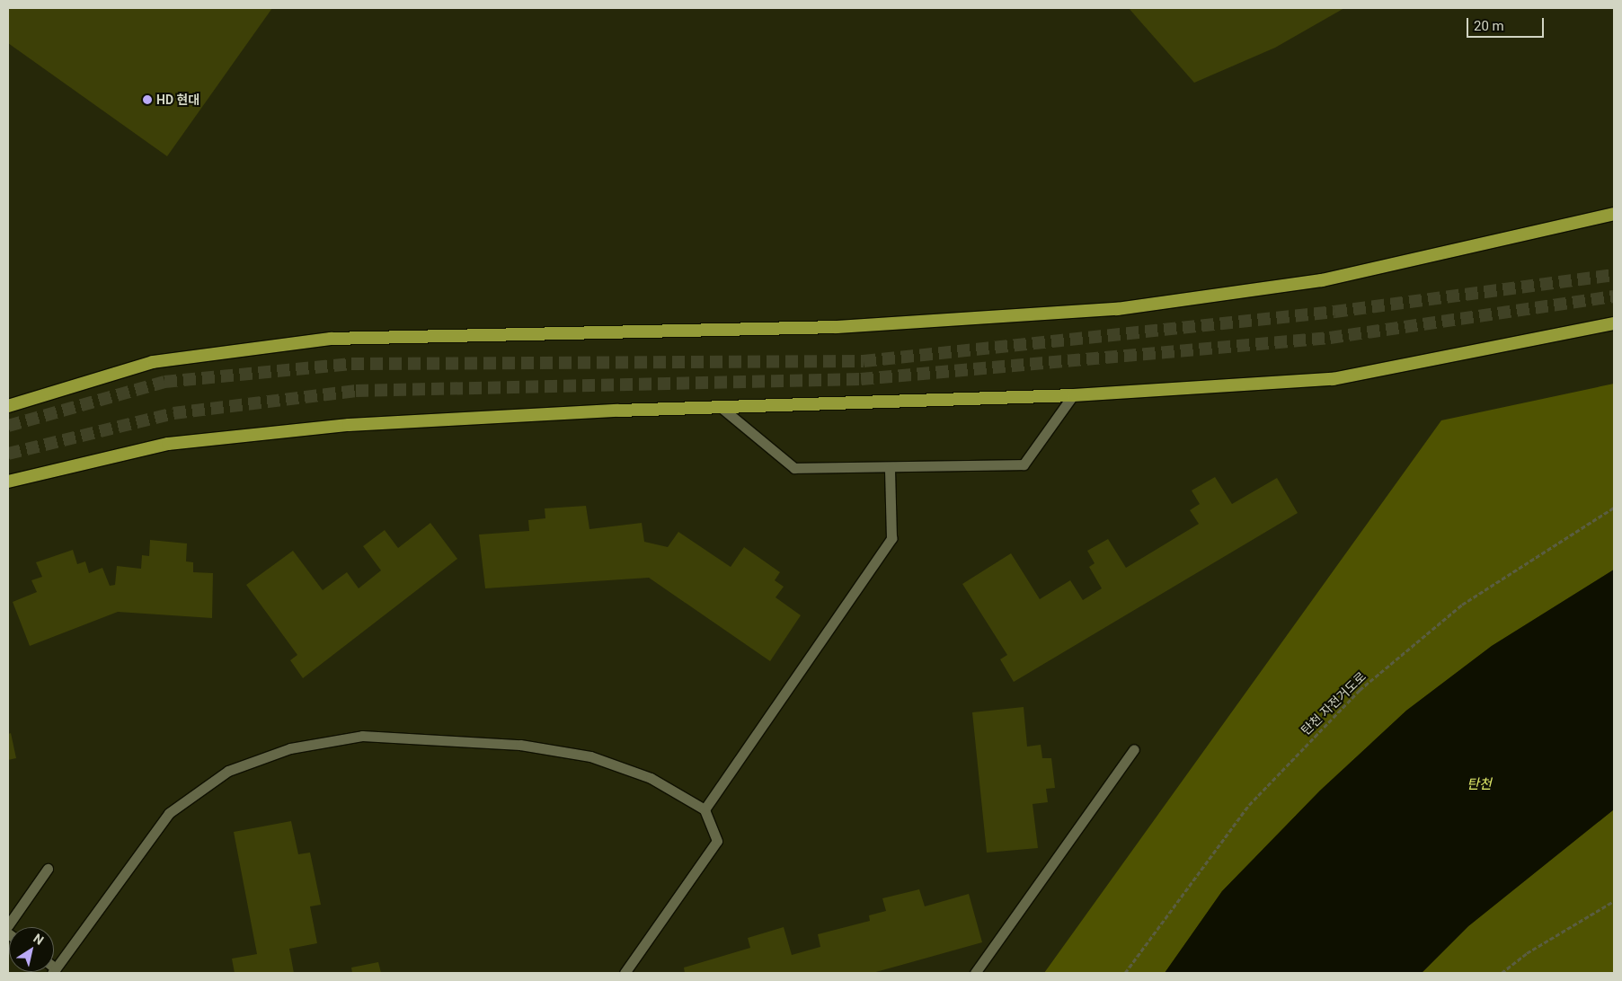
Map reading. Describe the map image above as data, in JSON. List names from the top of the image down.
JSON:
{
  "streets": {
    "path": ["탄천 자전거도로"]
  },
  "water": ["탄천"],
  "places": ["HD 현대"],
  "scale_bar": "20 m",
  "north": "top right"
}
